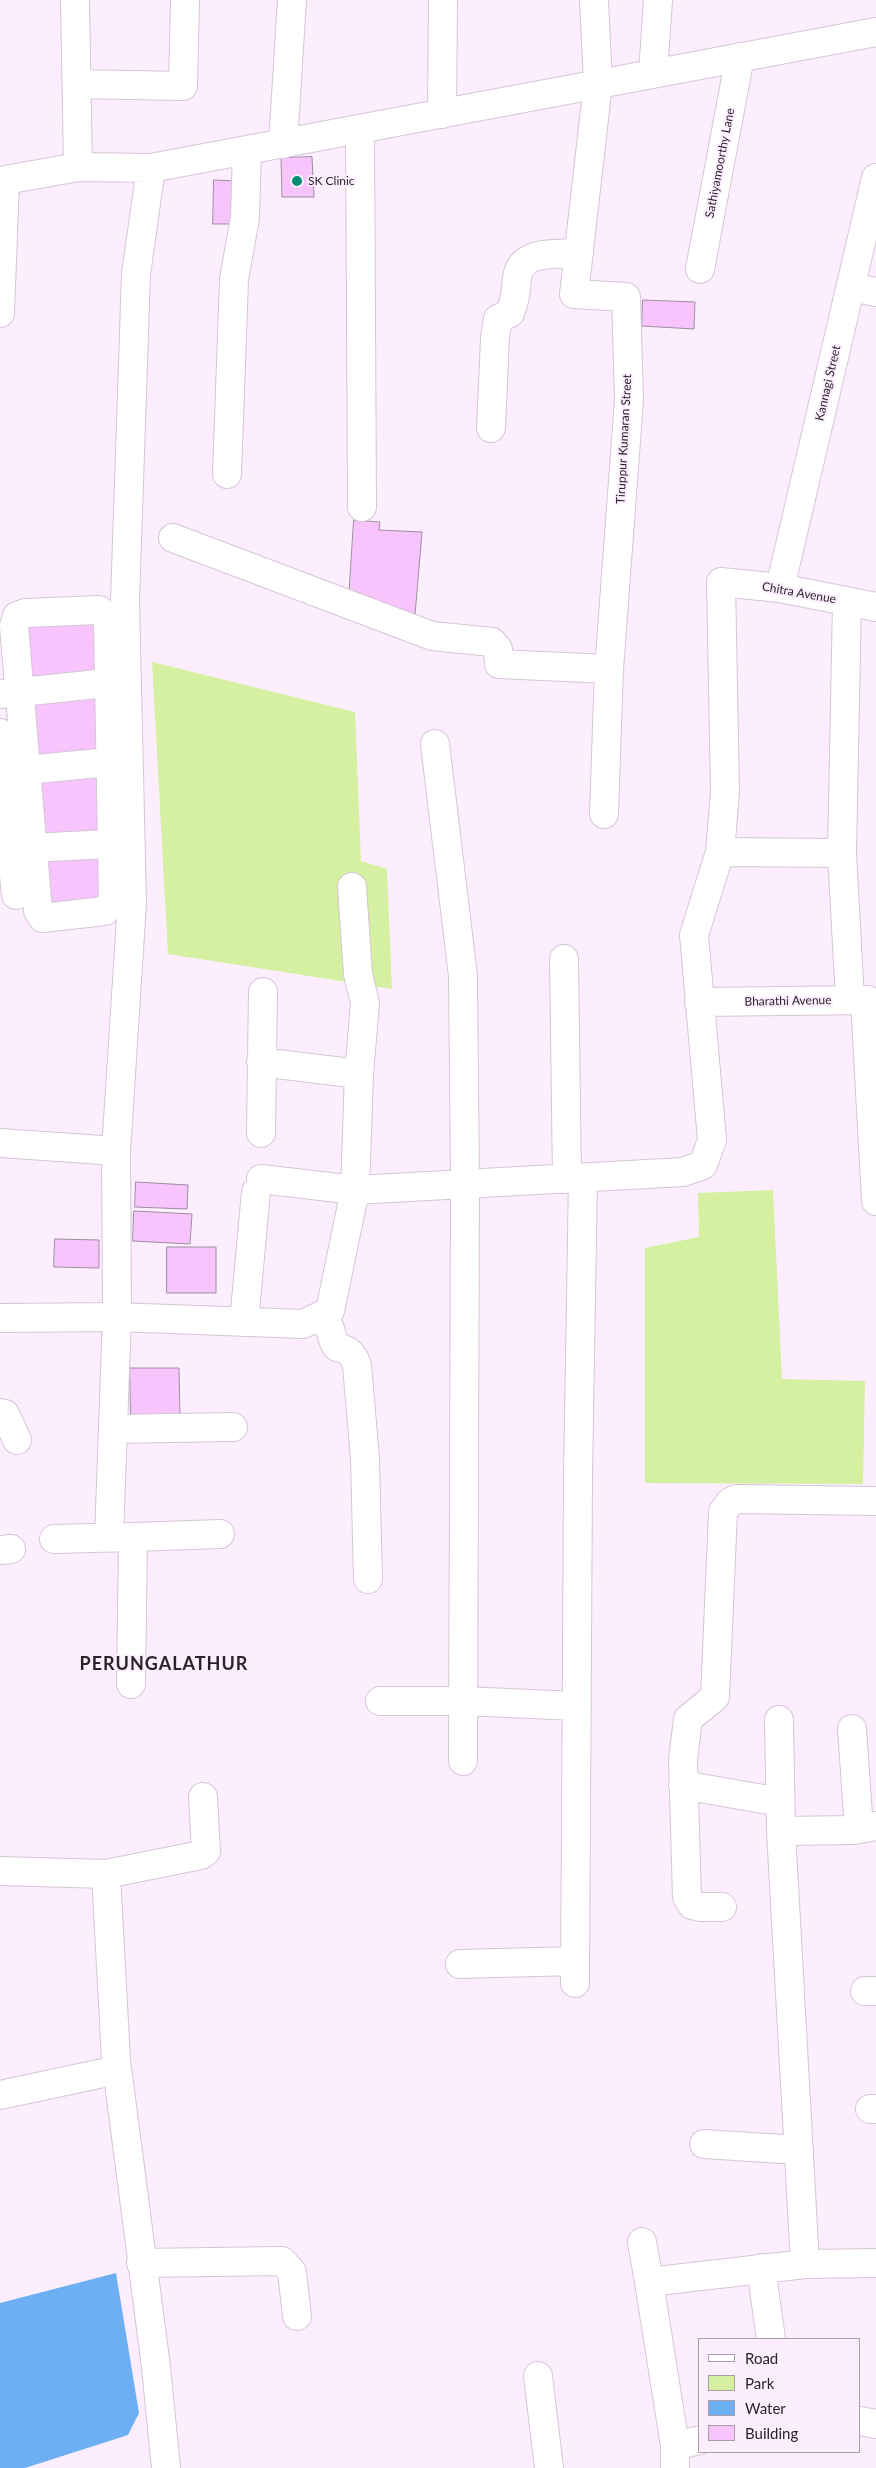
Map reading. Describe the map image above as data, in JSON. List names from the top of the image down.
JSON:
{
  "streets": {
    "street": [
      "Sathiyamoorthy Lane",
      "Kannagi Street",
      "Tiruppur Kumaran Street",
      "Chitra Avenue",
      "Bharathi Avenue"
    ]
  },
  "crossings": [
    ["Kannagi Street", "Chitra Avenue"]
  ],
  "districts": ["PERUNGALATHUR"],
  "places": ["SK Clinic"],
  "legend": [
    "Road",
    "Park",
    "Water",
    "Building"
  ]
}
